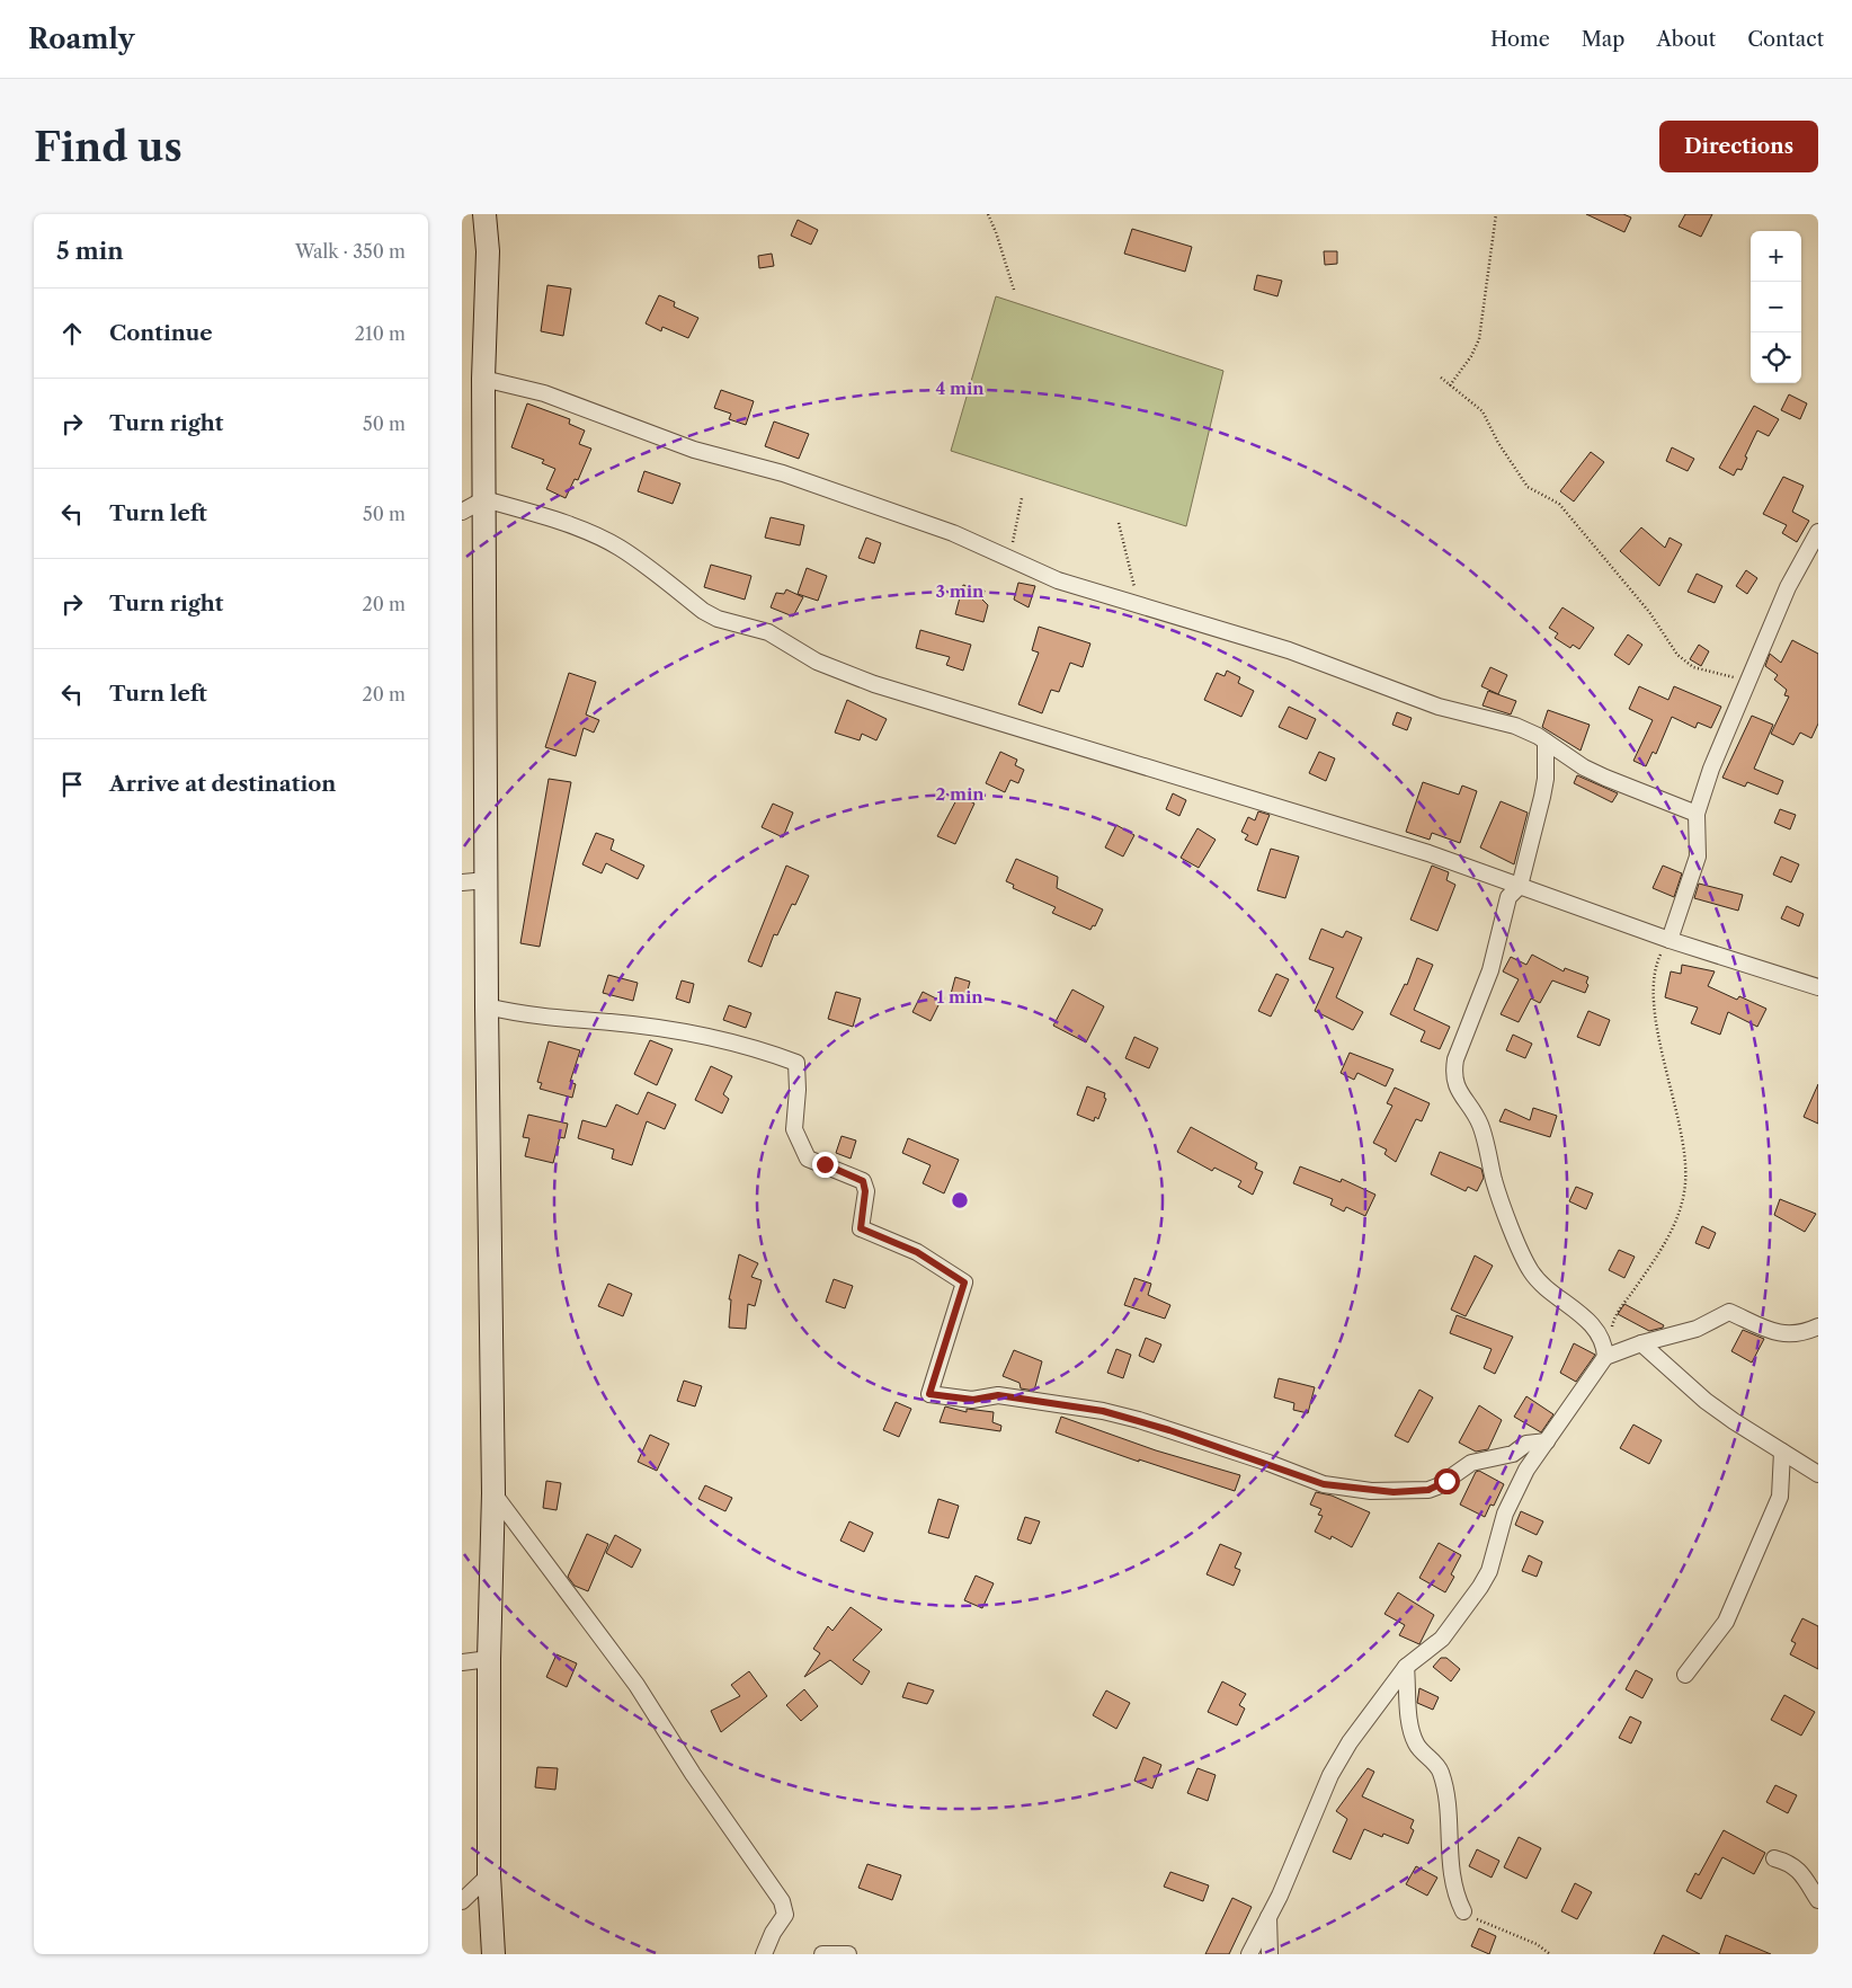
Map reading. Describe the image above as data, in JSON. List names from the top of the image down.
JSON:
{
  "page": {
    "header": "Roamly",
    "nav": [
      "Home",
      "Map",
      "About",
      "Contact"
    ],
    "buttons": "Directions",
    "title": "Find us",
    "heading": ["5 min", "Walk · 350 m"],
    "map_buttons": ["+", "−"],
    "list": [
      ["Continue", "210 m"],
      ["Turn right", "50 m"],
      ["Turn left", "50 m"],
      ["Turn right", "20 m"],
      ["Turn left", "20 m"],
      "Arrive at destination"
    ]
  },
  "rings": [
    "4 min",
    "3 min",
    "2 min",
    "1 min"
  ]
}
